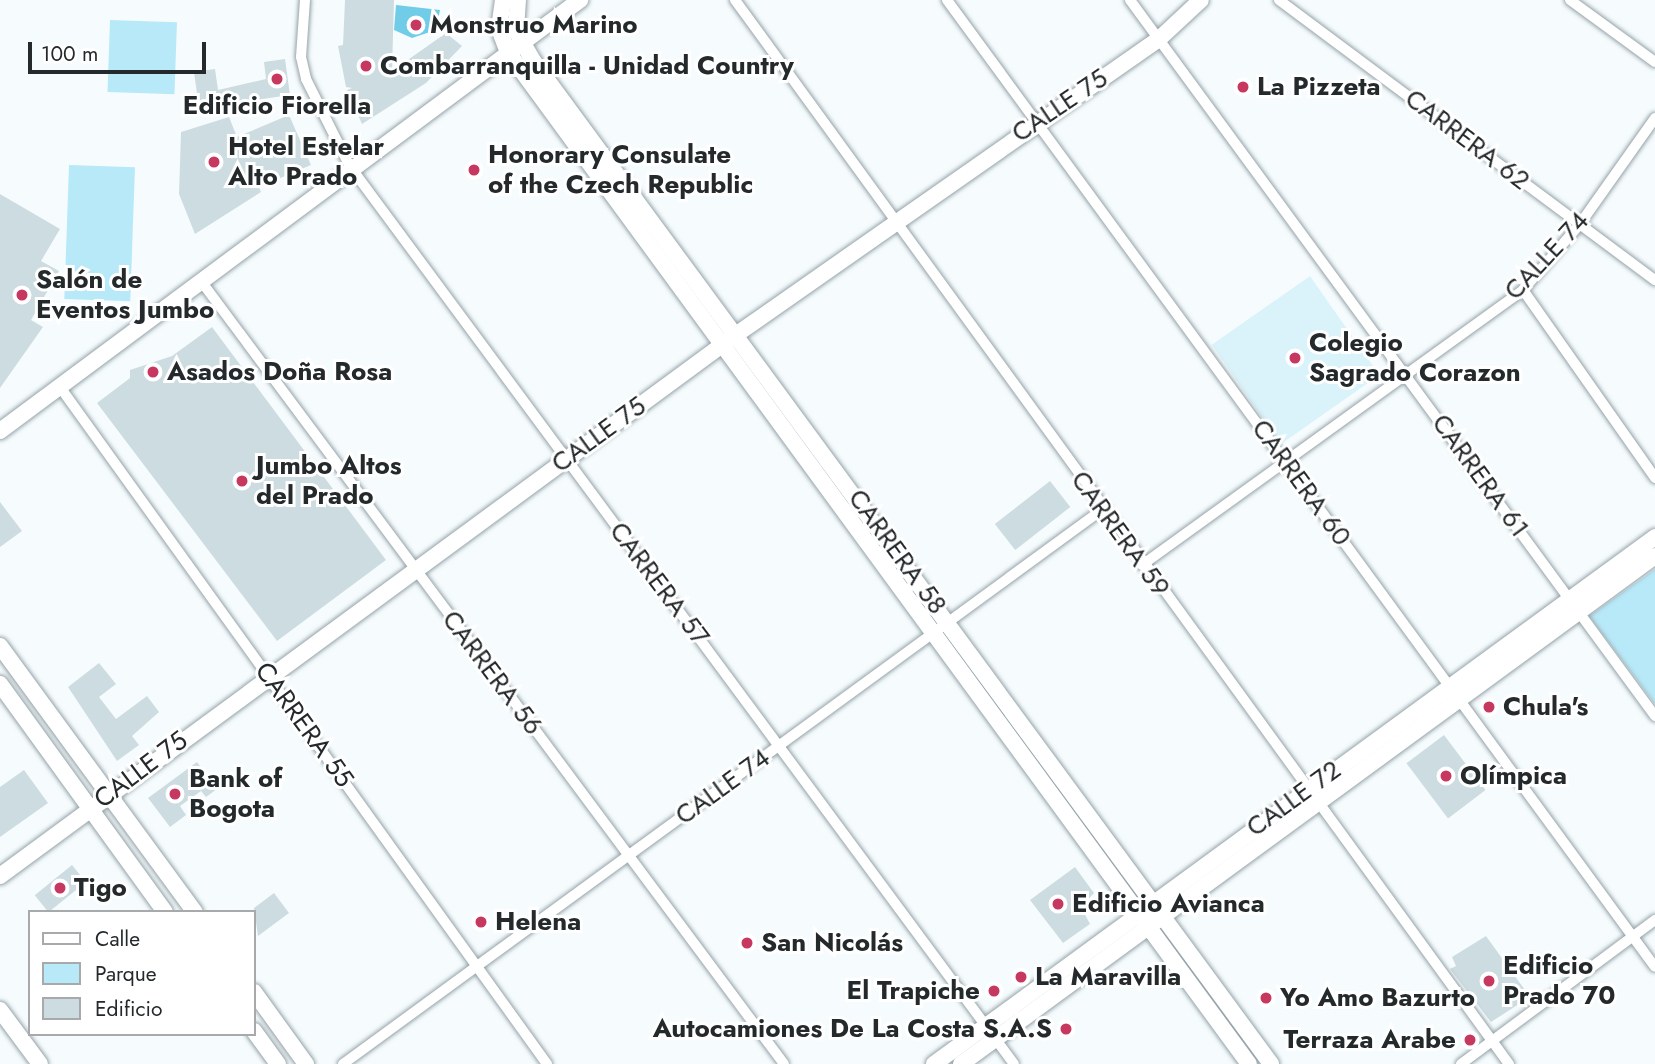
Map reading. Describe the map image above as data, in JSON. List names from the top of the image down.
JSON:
{
  "streets": {
    "street": [
      "CALLE 75",
      "CARRERA 62",
      "CALLE 74",
      "CARRERA 61",
      "CARRERA 60",
      "CARRERA 59",
      "CARRERA 58",
      "CARRERA 57",
      "CARRERA 56",
      "CARRERA 55",
      "CALLE 72"
    ]
  },
  "crossings": [
    ["CALLE 75", "CARRERA 61"],
    ["CALLE 75", "CARRERA 60"],
    ["CALLE 75", "CARRERA 59"],
    ["CALLE 75", "CARRERA 58"],
    ["CALLE 75", "CARRERA 57"],
    ["CALLE 75", "CARRERA 56"],
    ["CALLE 75", "CARRERA 55"],
    ["CARRERA 62", "CALLE 74"],
    ["CALLE 74", "CARRERA 61"],
    ["CALLE 74", "CARRERA 60"],
    ["CALLE 74", "CARRERA 59"],
    ["CALLE 74", "CARRERA 58"],
    ["CALLE 74", "CARRERA 57"],
    ["CALLE 74", "CARRERA 56"],
    ["CALLE 74", "CARRERA 55"],
    ["CARRERA 61", "CALLE 72"],
    ["CARRERA 60", "CALLE 72"],
    ["CARRERA 59", "CALLE 72"],
    ["CARRERA 58", "CALLE 72"],
    ["CARRERA 57", "CALLE 72"]
  ],
  "places": [
    "Monstruo Marino",
    "Combarranquilla - Unidad Country",
    "Edificio Fiorella",
    "La Pizzeta",
    "Hotel Estelar Alto Prado",
    "Honorary Consulate of the Czech Republic",
    "Salón de Eventos Jumbo",
    "Colegio Sagrado Corazon",
    "Asados Doña Rosa",
    "Jumbo Altos del Prado",
    "Chula's",
    "Olímpica",
    "Bank of Bogota",
    "Tigo",
    "Edificio Avianca",
    "Helena",
    "San Nicolás",
    "La Maravilla",
    "Edificio Prado 70",
    "El Trapiche",
    "Yo Amo Bazurto",
    "Autocamiones De La Costa S.A.S",
    "Terraza Arabe"
  ],
  "legend": ["Calle", "Parque", "Edificio"],
  "scale_bar": "100 m"
}
